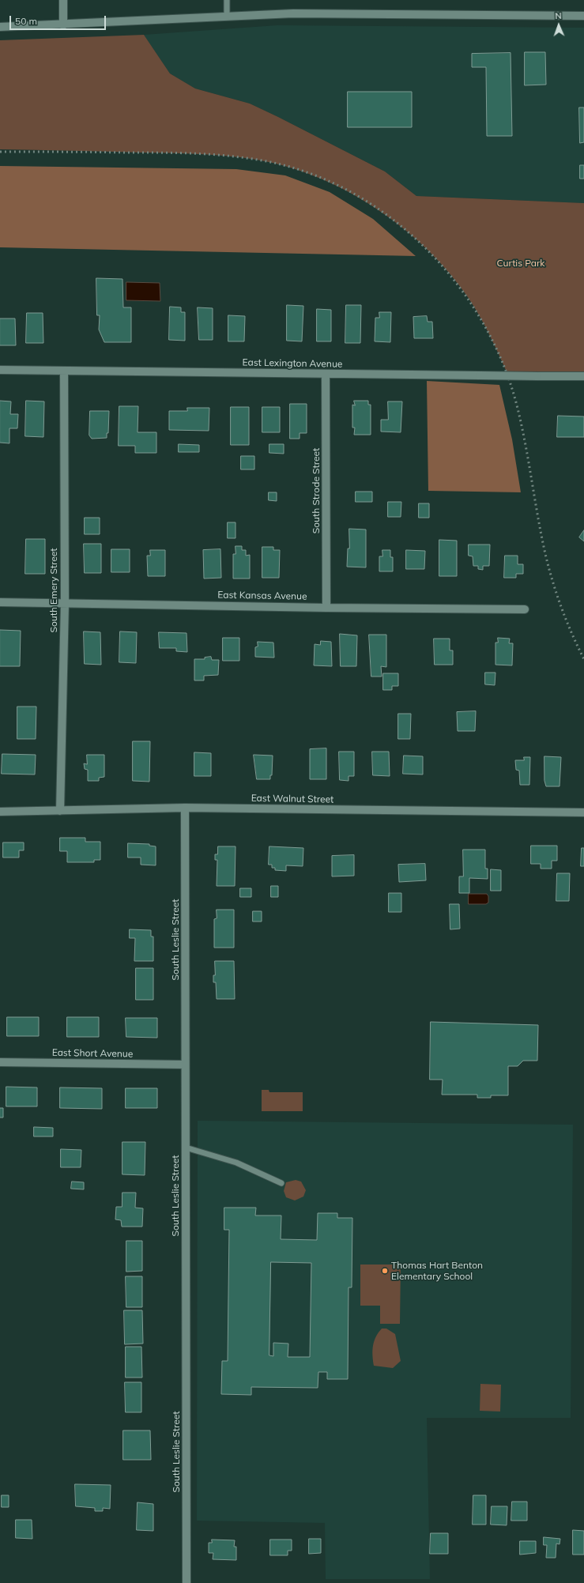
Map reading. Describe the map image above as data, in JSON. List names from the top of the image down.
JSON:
{
  "streets": {
    "street": [
      "East Lexington Avenue",
      "South Strode Street",
      "South Emery Street",
      "East Kansas Avenue",
      "East Walnut Street",
      "South Leslie Street",
      "East Short Avenue"
    ]
  },
  "crossings": [
    ["East Lexington Avenue", "South Strode Street"],
    ["East Lexington Avenue", "South Emery Street"],
    ["South Strode Street", "East Kansas Avenue"],
    ["South Emery Street", "East Kansas Avenue"],
    ["South Emery Street", "East Walnut Street"],
    ["East Walnut Street", "South Leslie Street"],
    ["South Leslie Street", "East Short Avenue"]
  ],
  "parks": ["Curtis Park"],
  "places": ["Thomas Hart Benton Elementary School"],
  "scale_bar": "50 m",
  "north": "top"
}
